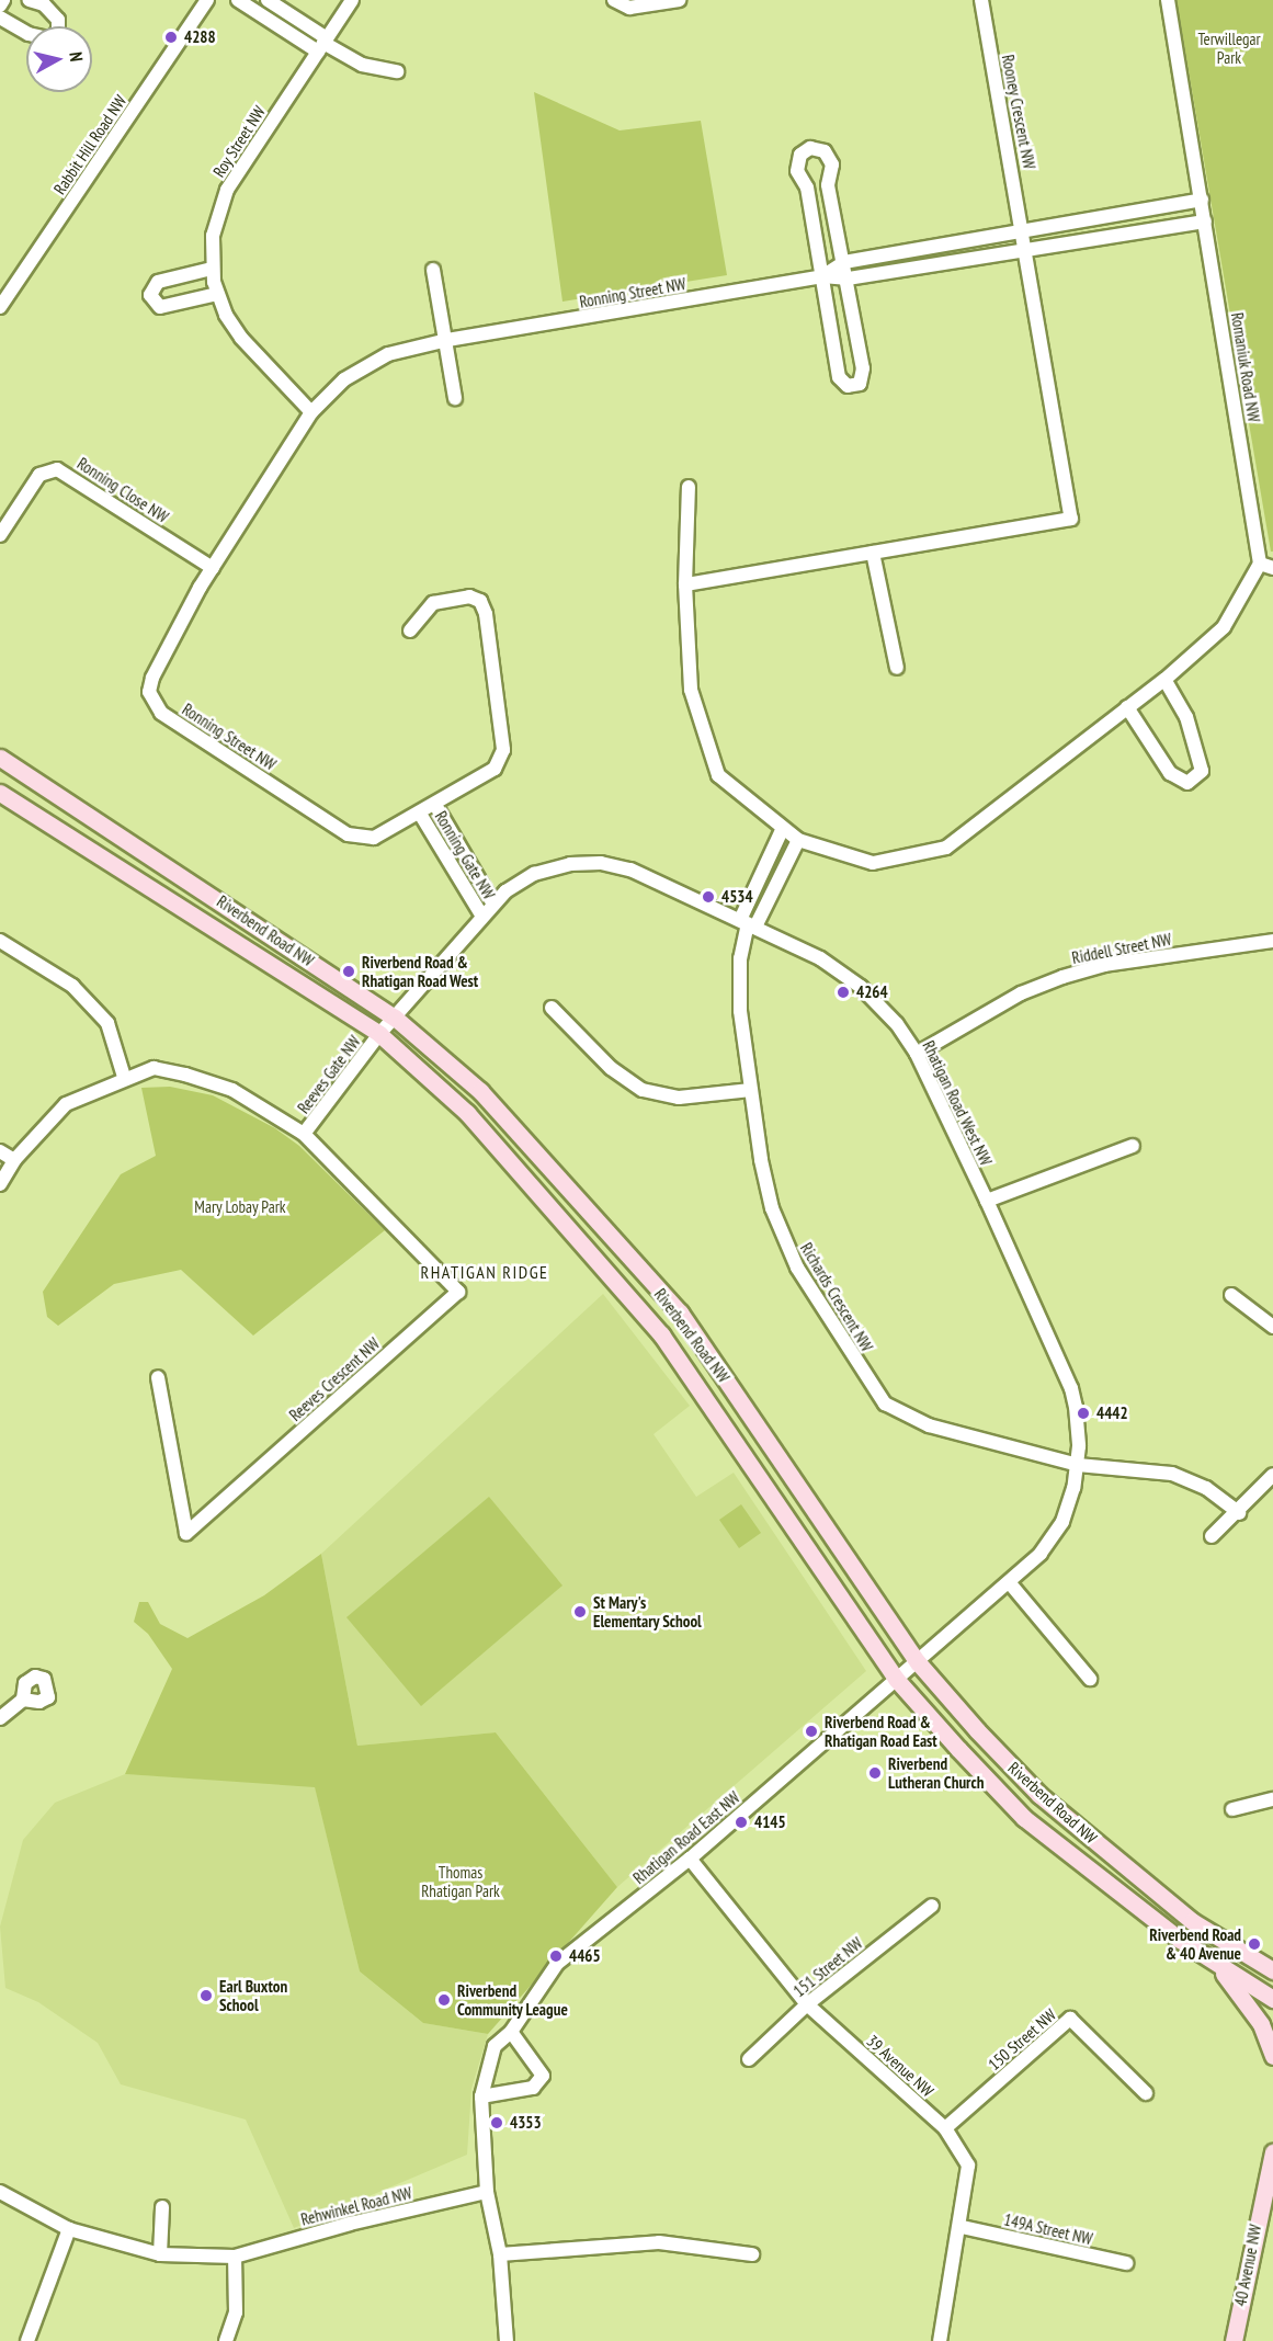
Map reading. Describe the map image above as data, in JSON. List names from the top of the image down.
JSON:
{
  "streets": {
    "main road": ["Riverbend Road NW", "40 Avenue NW"],
    "street": [
      "Rooney Crescent NW",
      "Roy Street NW",
      "Rabbit Hill Road NW",
      "Ronning Street NW",
      "Romaniuk Road NW",
      "Ronning Close NW",
      "Ronning Gate NW",
      "Riddell Street NW",
      "Reeves Gate NW",
      "Rhatigan Road West NW",
      "Richards Crescent NW",
      "Reeves Crescent NW",
      "Rhatigan Road East NW",
      "151 Street NW",
      "150 Street NW",
      "39 Avenue NW",
      "Rehwinkel Road NW",
      "149A Street NW"
    ]
  },
  "crossings": [
    ["Rooney Crescent NW", "Ronning Street NW"],
    ["Roy Street NW", "Ronning Street NW"],
    ["Ronning Street NW", "Romaniuk Road NW"],
    ["Ronning Street NW", "Ronning Close NW"],
    ["Ronning Street NW", "Ronning Gate NW"],
    ["Ronning Gate NW", "Rhatigan Road West NW"],
    ["Riverbend Road NW", "Reeves Gate NW"],
    ["Riverbend Road NW", "Rhatigan Road West NW"],
    ["Riverbend Road NW", "Rhatigan Road East NW"],
    ["Riddell Street NW", "Rhatigan Road West NW"],
    ["Reeves Gate NW", "Rhatigan Road West NW"],
    ["Reeves Gate NW", "Reeves Crescent NW"],
    ["Rhatigan Road West NW", "Richards Crescent NW"],
    ["Rhatigan Road West NW", "Rhatigan Road East NW"],
    ["Rhatigan Road East NW", "39 Avenue NW"],
    ["Rhatigan Road East NW", "Rehwinkel Road NW"],
    ["151 Street NW", "39 Avenue NW"],
    ["150 Street NW", "39 Avenue NW"],
    ["39 Avenue NW", "149A Street NW"]
  ],
  "districts": ["RHATIGAN RIDGE"],
  "parks": ["Terwillegar Park", "Mary Lobay Park", "Thomas Rhatigan Park"],
  "places": [
    "4288",
    "4534",
    "Riverbend Road & Rhatigan Road West",
    "4264",
    "4442",
    "St Mary's Elementary School",
    "Riverbend Road & Rhatigan Road East",
    "Riverbend Lutheran Church",
    "4145",
    "Riverbend Road & 40 Avenue",
    "4465",
    "Earl Buxton School",
    "Riverbend Community League",
    "4353"
  ],
  "north": "right"
}
